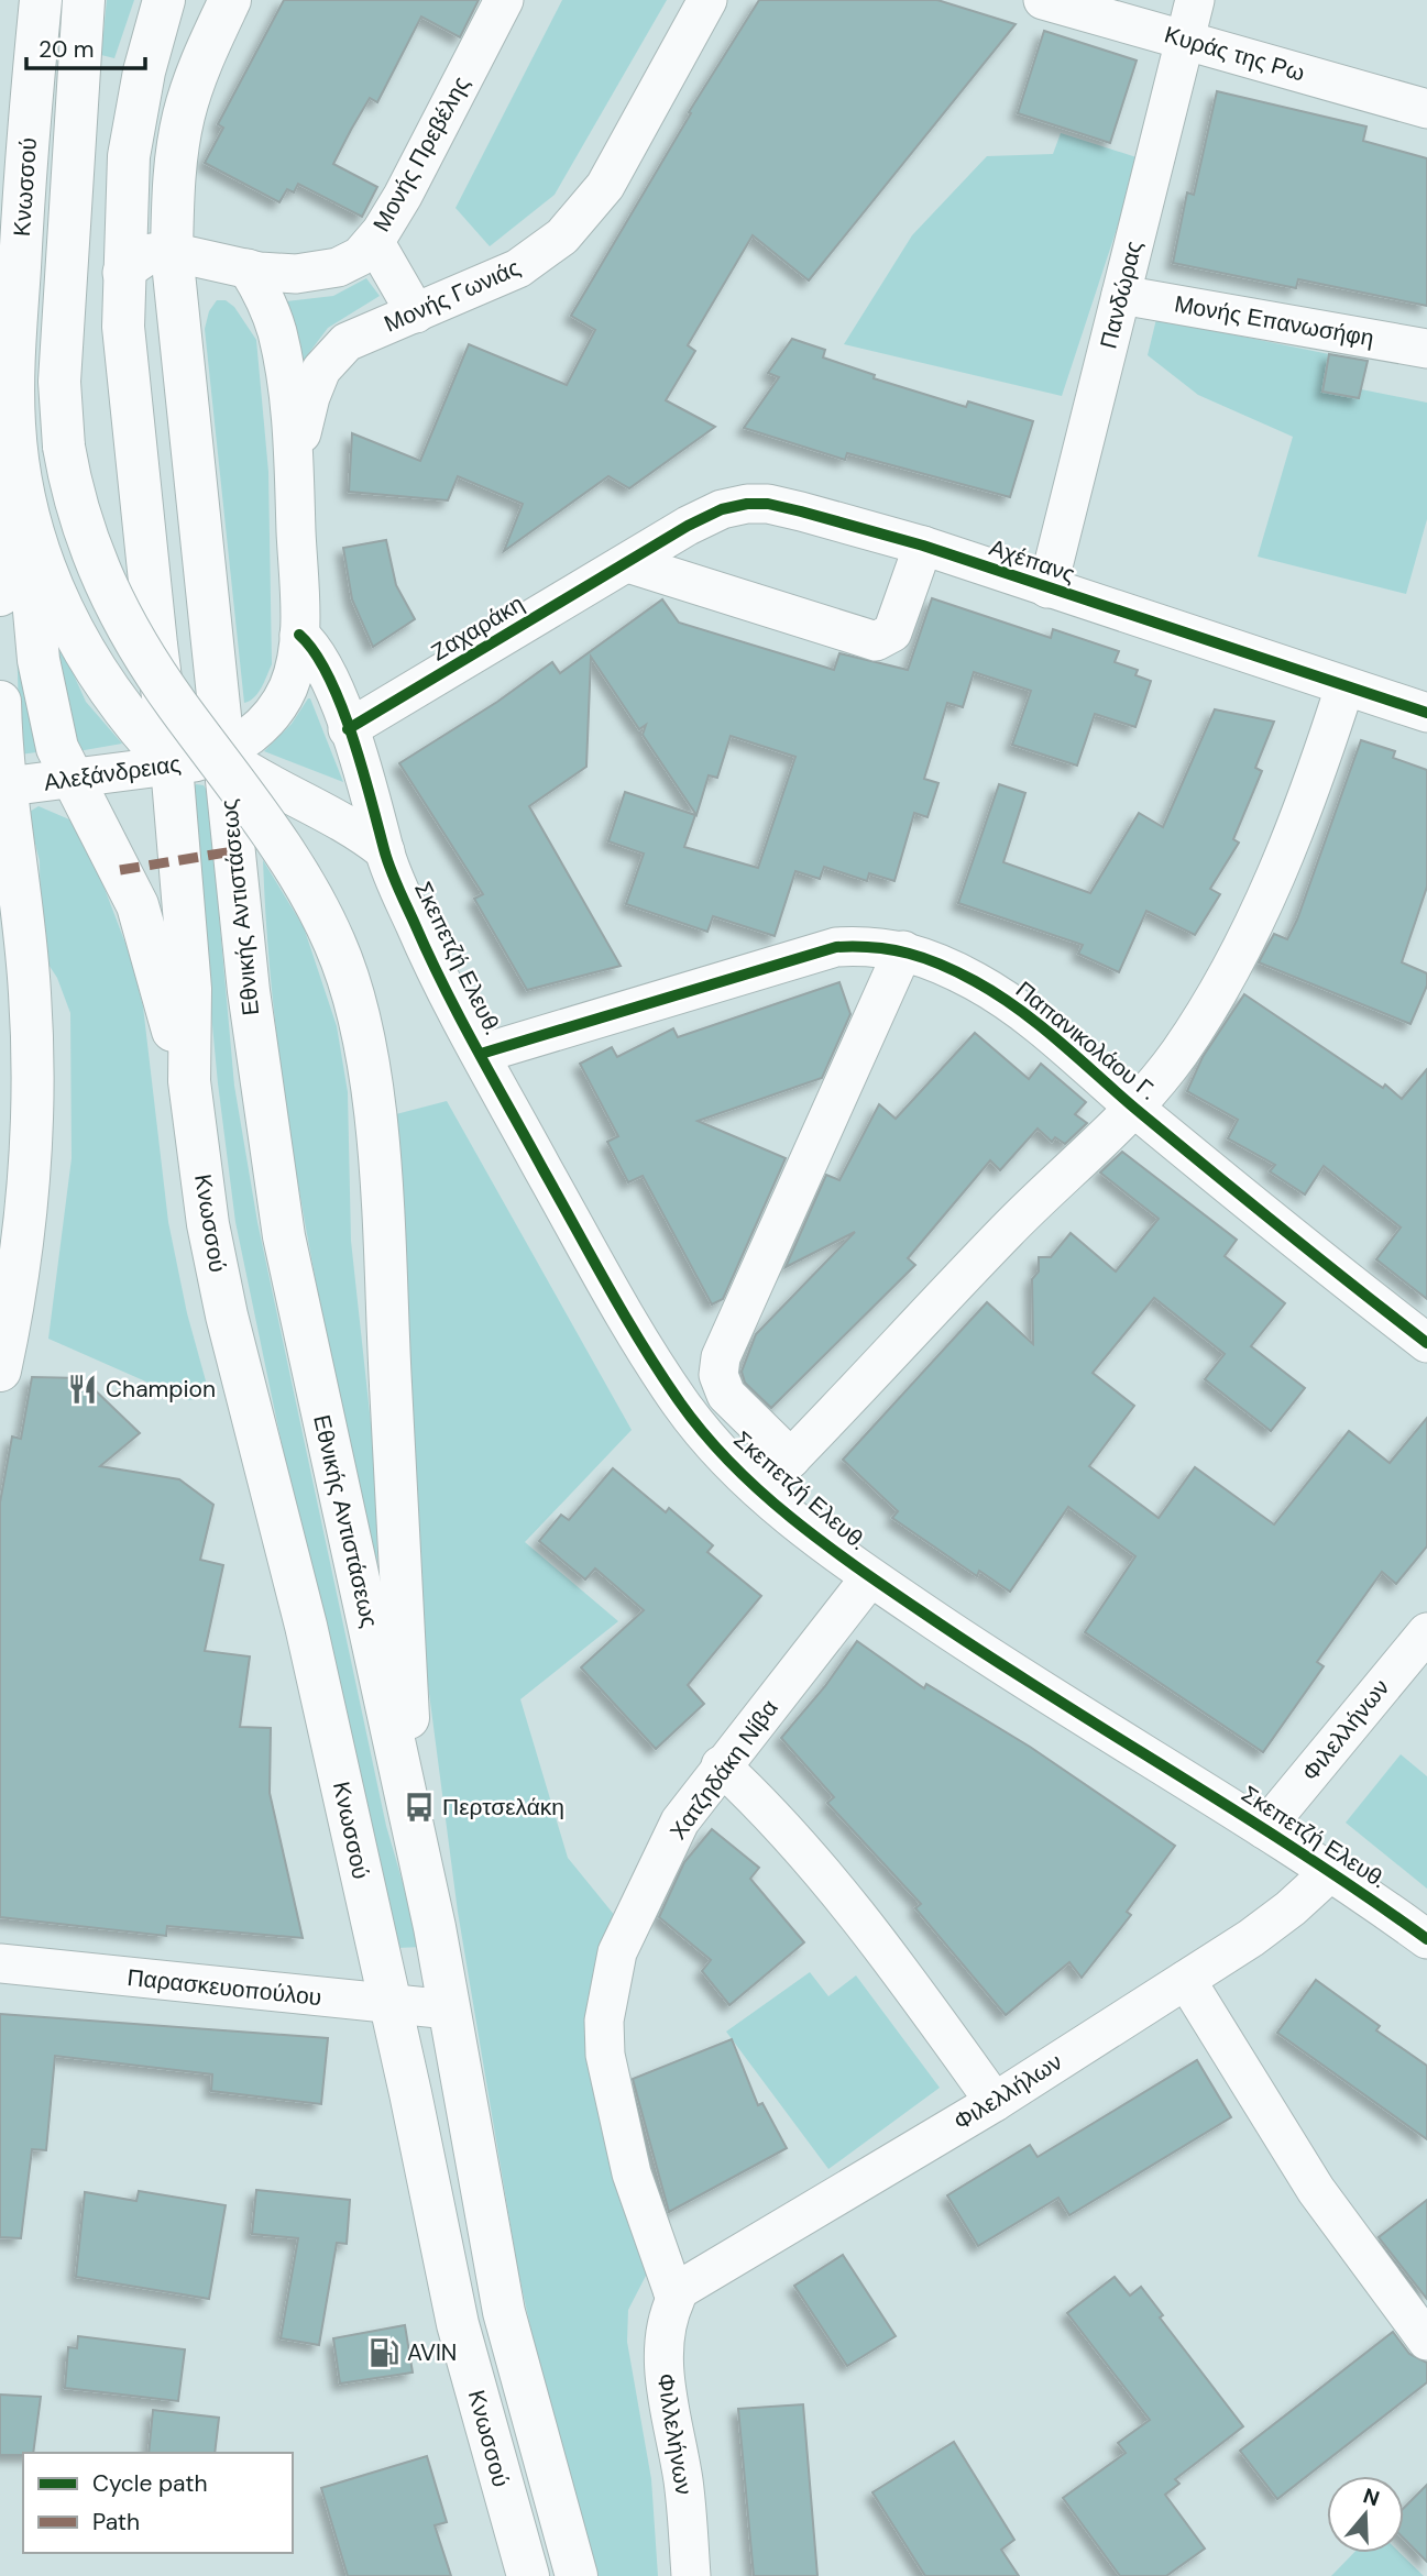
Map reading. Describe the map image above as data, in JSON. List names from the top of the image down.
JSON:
{
  "streets": {
    "main road": ["Κνωσσού", "Εθνικής Αντιστάσεως"],
    "street": [
      "Κυράς της Ρω",
      "Μονής Πρεβέλης",
      "Πανδώρας",
      "Μονής Γωνιάς",
      "Μονής Επανωσήφη",
      "Αχέπανς",
      "Ζαχαράκη",
      "Αλεξάνδρειας",
      "Σκεπετζή Ελευθ.",
      "Παπανικολάου Γ.",
      "Φιλελλήνων",
      "Χατζηδάκη Νίβα",
      "Παρασκευοπούλου",
      "Φιλελλήλων",
      "Φιλλελήνων"
    ]
  },
  "crossings": [
    ["Κυράς της Ρω", "Πανδώρας"],
    ["Μονής Πρεβέλης", "Εθνικής Αντιστάσεως"],
    ["Κνωσσού", "Εθνικής Αντιστάσεως"],
    ["Κνωσσού", "Παρασκευοπούλου"],
    ["Πανδώρας", "Μονής Επανωσήφη"],
    ["Πανδώρας", "Αχέπανς"],
    ["Αχέπανς", "Ζαχαράκη"],
    ["Ζαχαράκη", "Σκεπετζή Ελευθ."],
    ["Αλεξάνδρειας", "Εθνικής Αντιστάσεως"],
    ["Σκεπετζή Ελευθ.", "Παπανικολάου Γ."],
    ["Σκεπετζή Ελευθ.", "Φιλελλήνων"],
    ["Σκεπετζή Ελευθ.", "Χατζηδάκη Νίβα"],
    ["Σκεπετζή Ελευθ.", "Φιλελλήλων"],
    ["Χατζηδάκη Νίβα", "Φιλελλήλων"],
    ["Χατζηδάκη Νίβα", "Φιλλελήνων"],
    ["Φιλελλήλων", "Φιλλελήνων"]
  ],
  "places": {
    "restaurant": ["Champion"],
    "bus stop": ["Περτσελάκη"],
    "fuel station": ["AVIN"]
  },
  "legend": ["Cycle path", "Path"],
  "scale_bar": "20 m",
  "north": "top"
}
